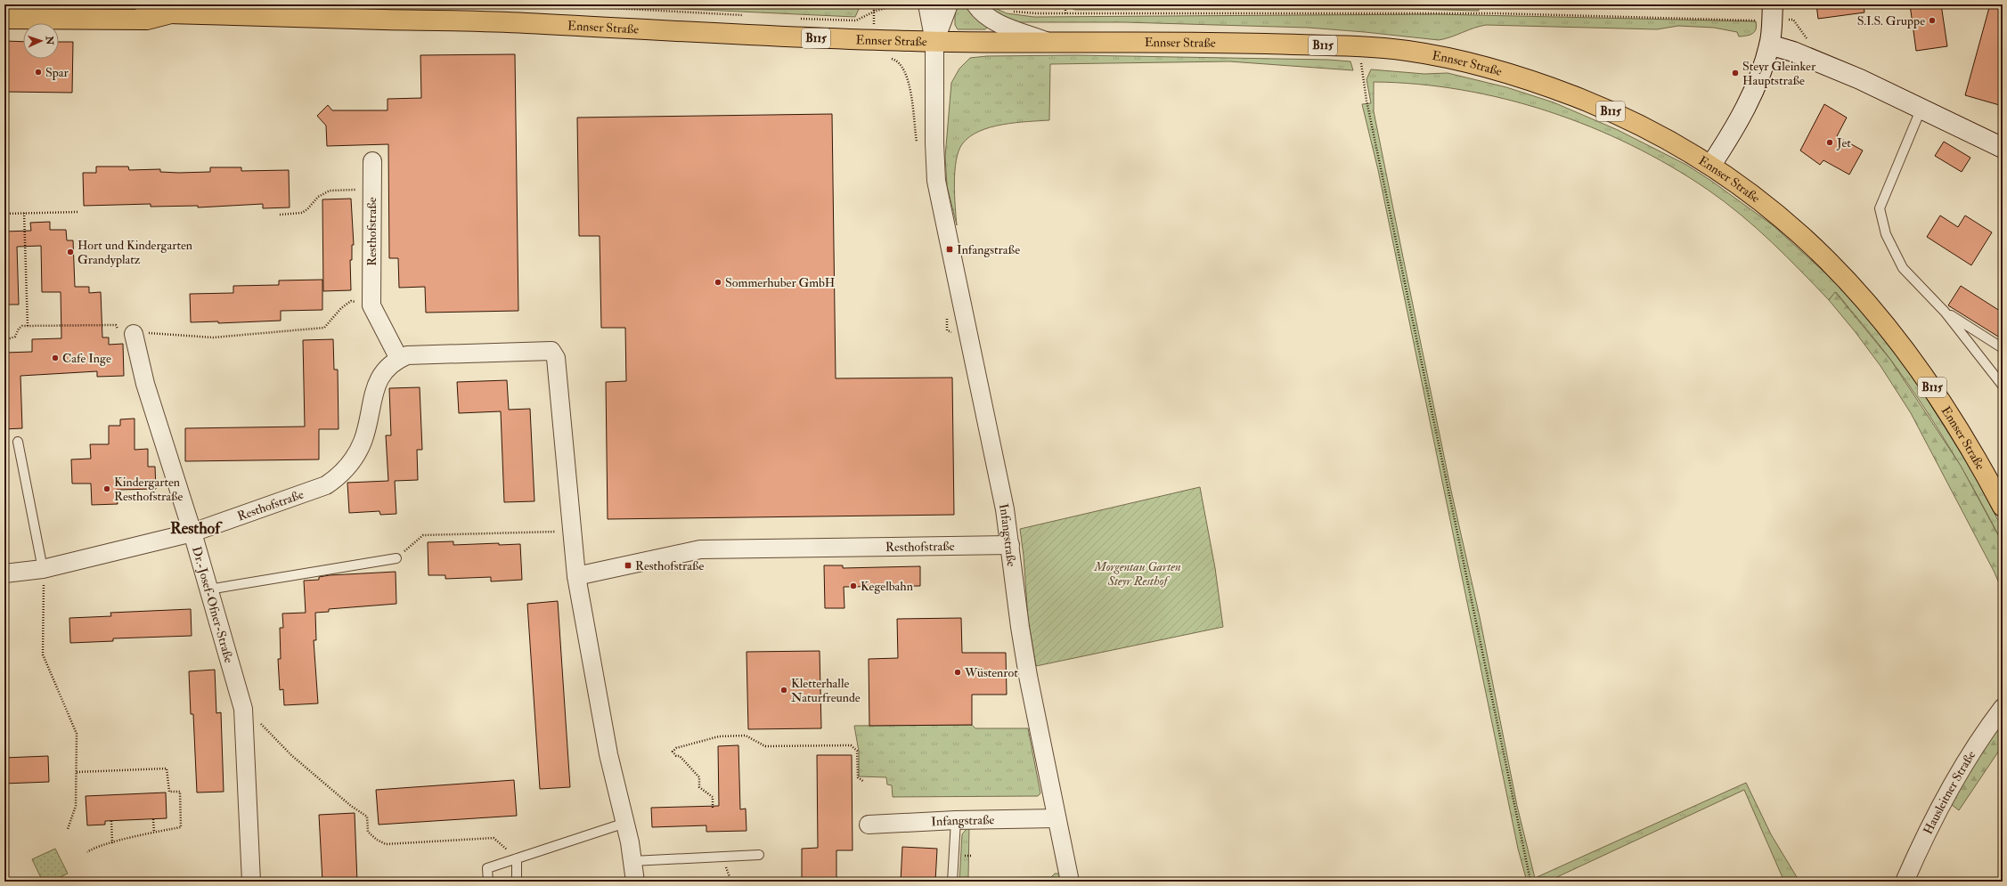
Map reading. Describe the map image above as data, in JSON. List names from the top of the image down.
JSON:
{
  "streets": {
    "main road": ["Ennser Straße", "B115"],
    "street": [
      "Resthofstraße",
      "Infangstraße",
      "Dr.-Josef-Ofner-Straße",
      "Hausleitner Straße"
    ]
  },
  "crossings": [
    ["Ennser Straße", "Infangstraße"],
    ["Resthofstraße", "Infangstraße"],
    ["Resthofstraße", "Dr.-Josef-Ofner-Straße"]
  ],
  "districts": ["Resthof"],
  "parks": ["Morgentau Garten Steyr Resthof"],
  "places": {
    "other": [
      "S.I.S. Gruppe",
      "Spar",
      "Steyr Gleinker Hauptstraße",
      "Jet",
      "Hort und Kindergarten Grandyplatz",
      "Sommerhuber GmbH",
      "Cafe Inge",
      "Kindergarten Resthofstraße",
      "Kegelbahn",
      "Wüstenrot",
      "Kletterhalle Naturfreunde"
    ],
    "transit": ["Infangstraße", "Resthofstraße"]
  },
  "north": "right"
}
